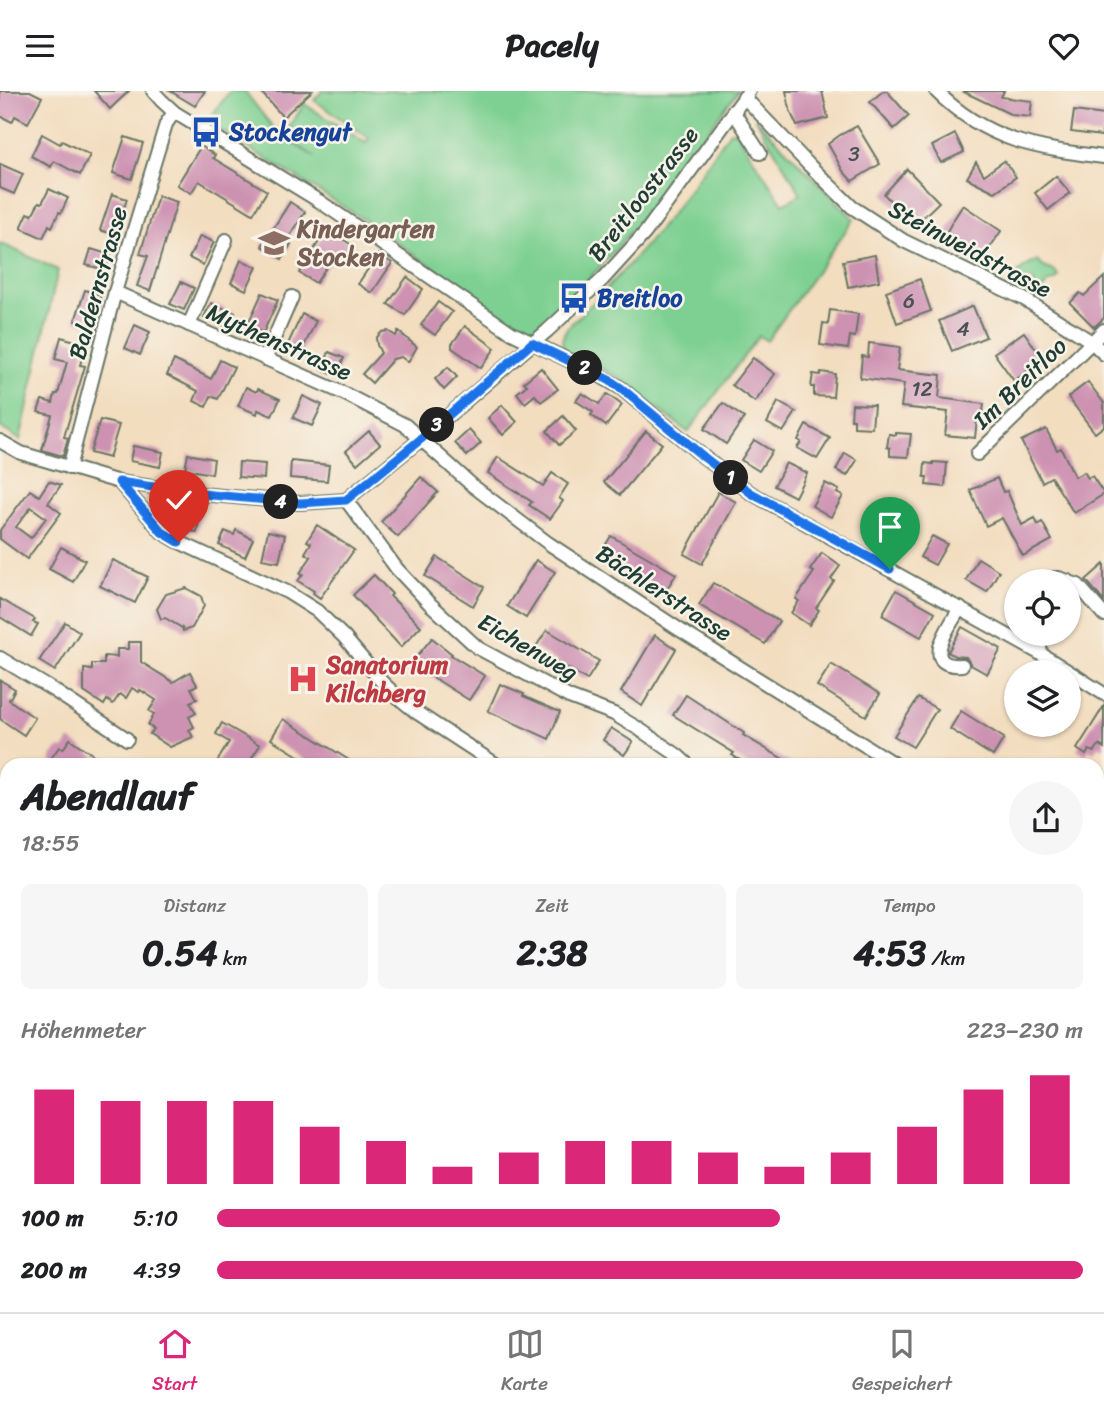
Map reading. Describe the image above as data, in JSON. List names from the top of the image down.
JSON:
{
  "streets": {
    "street": [
      "Breitloostrasse",
      "Steinweidstrasse",
      "Baldernstrasse",
      "Mythenstrasse",
      "Im Breitloo",
      "Bächlerstrasse",
      "Eichenweg"
    ]
  },
  "crossings": [
    ["Breitloostrasse", "Steinweidstrasse"],
    ["Breitloostrasse", "Mythenstrasse"],
    ["Breitloostrasse", "Bächlerstrasse"],
    ["Breitloostrasse", "Eichenweg"],
    ["Steinweidstrasse", "Im Breitloo"],
    ["Baldernstrasse", "Mythenstrasse"],
    ["Mythenstrasse", "Bächlerstrasse"]
  ],
  "places": {
    "bus stop": ["Stockengut", "Breitloo"],
    "school or university": ["Kindergarten Stocken"],
    "hospital": ["Sanatorium Kilchberg"]
  },
  "house_numbers": [
    "3",
    "6",
    "4",
    "12"
  ],
  "page": {
    "header": "Pacely",
    "pins": [
      "2",
      "3",
      "1",
      "4"
    ],
    "heading": ["Abendlauf", "18:55"],
    "stats": [
      ["Distanz", "0.54 km"],
      ["Zeit", "2:38"],
      ["Tempo", "4:53 /km"]
    ],
    "chart": ["Höhenmeter", "223–230 m"],
    "list": [
      {
        "name": "100 m",
        "note": "5:10"
      },
      {
        "name": "200 m",
        "note": "4:39"
      }
    ],
    "tabs": ["Start", "Karte", "Gespeichert"]
  }
}
